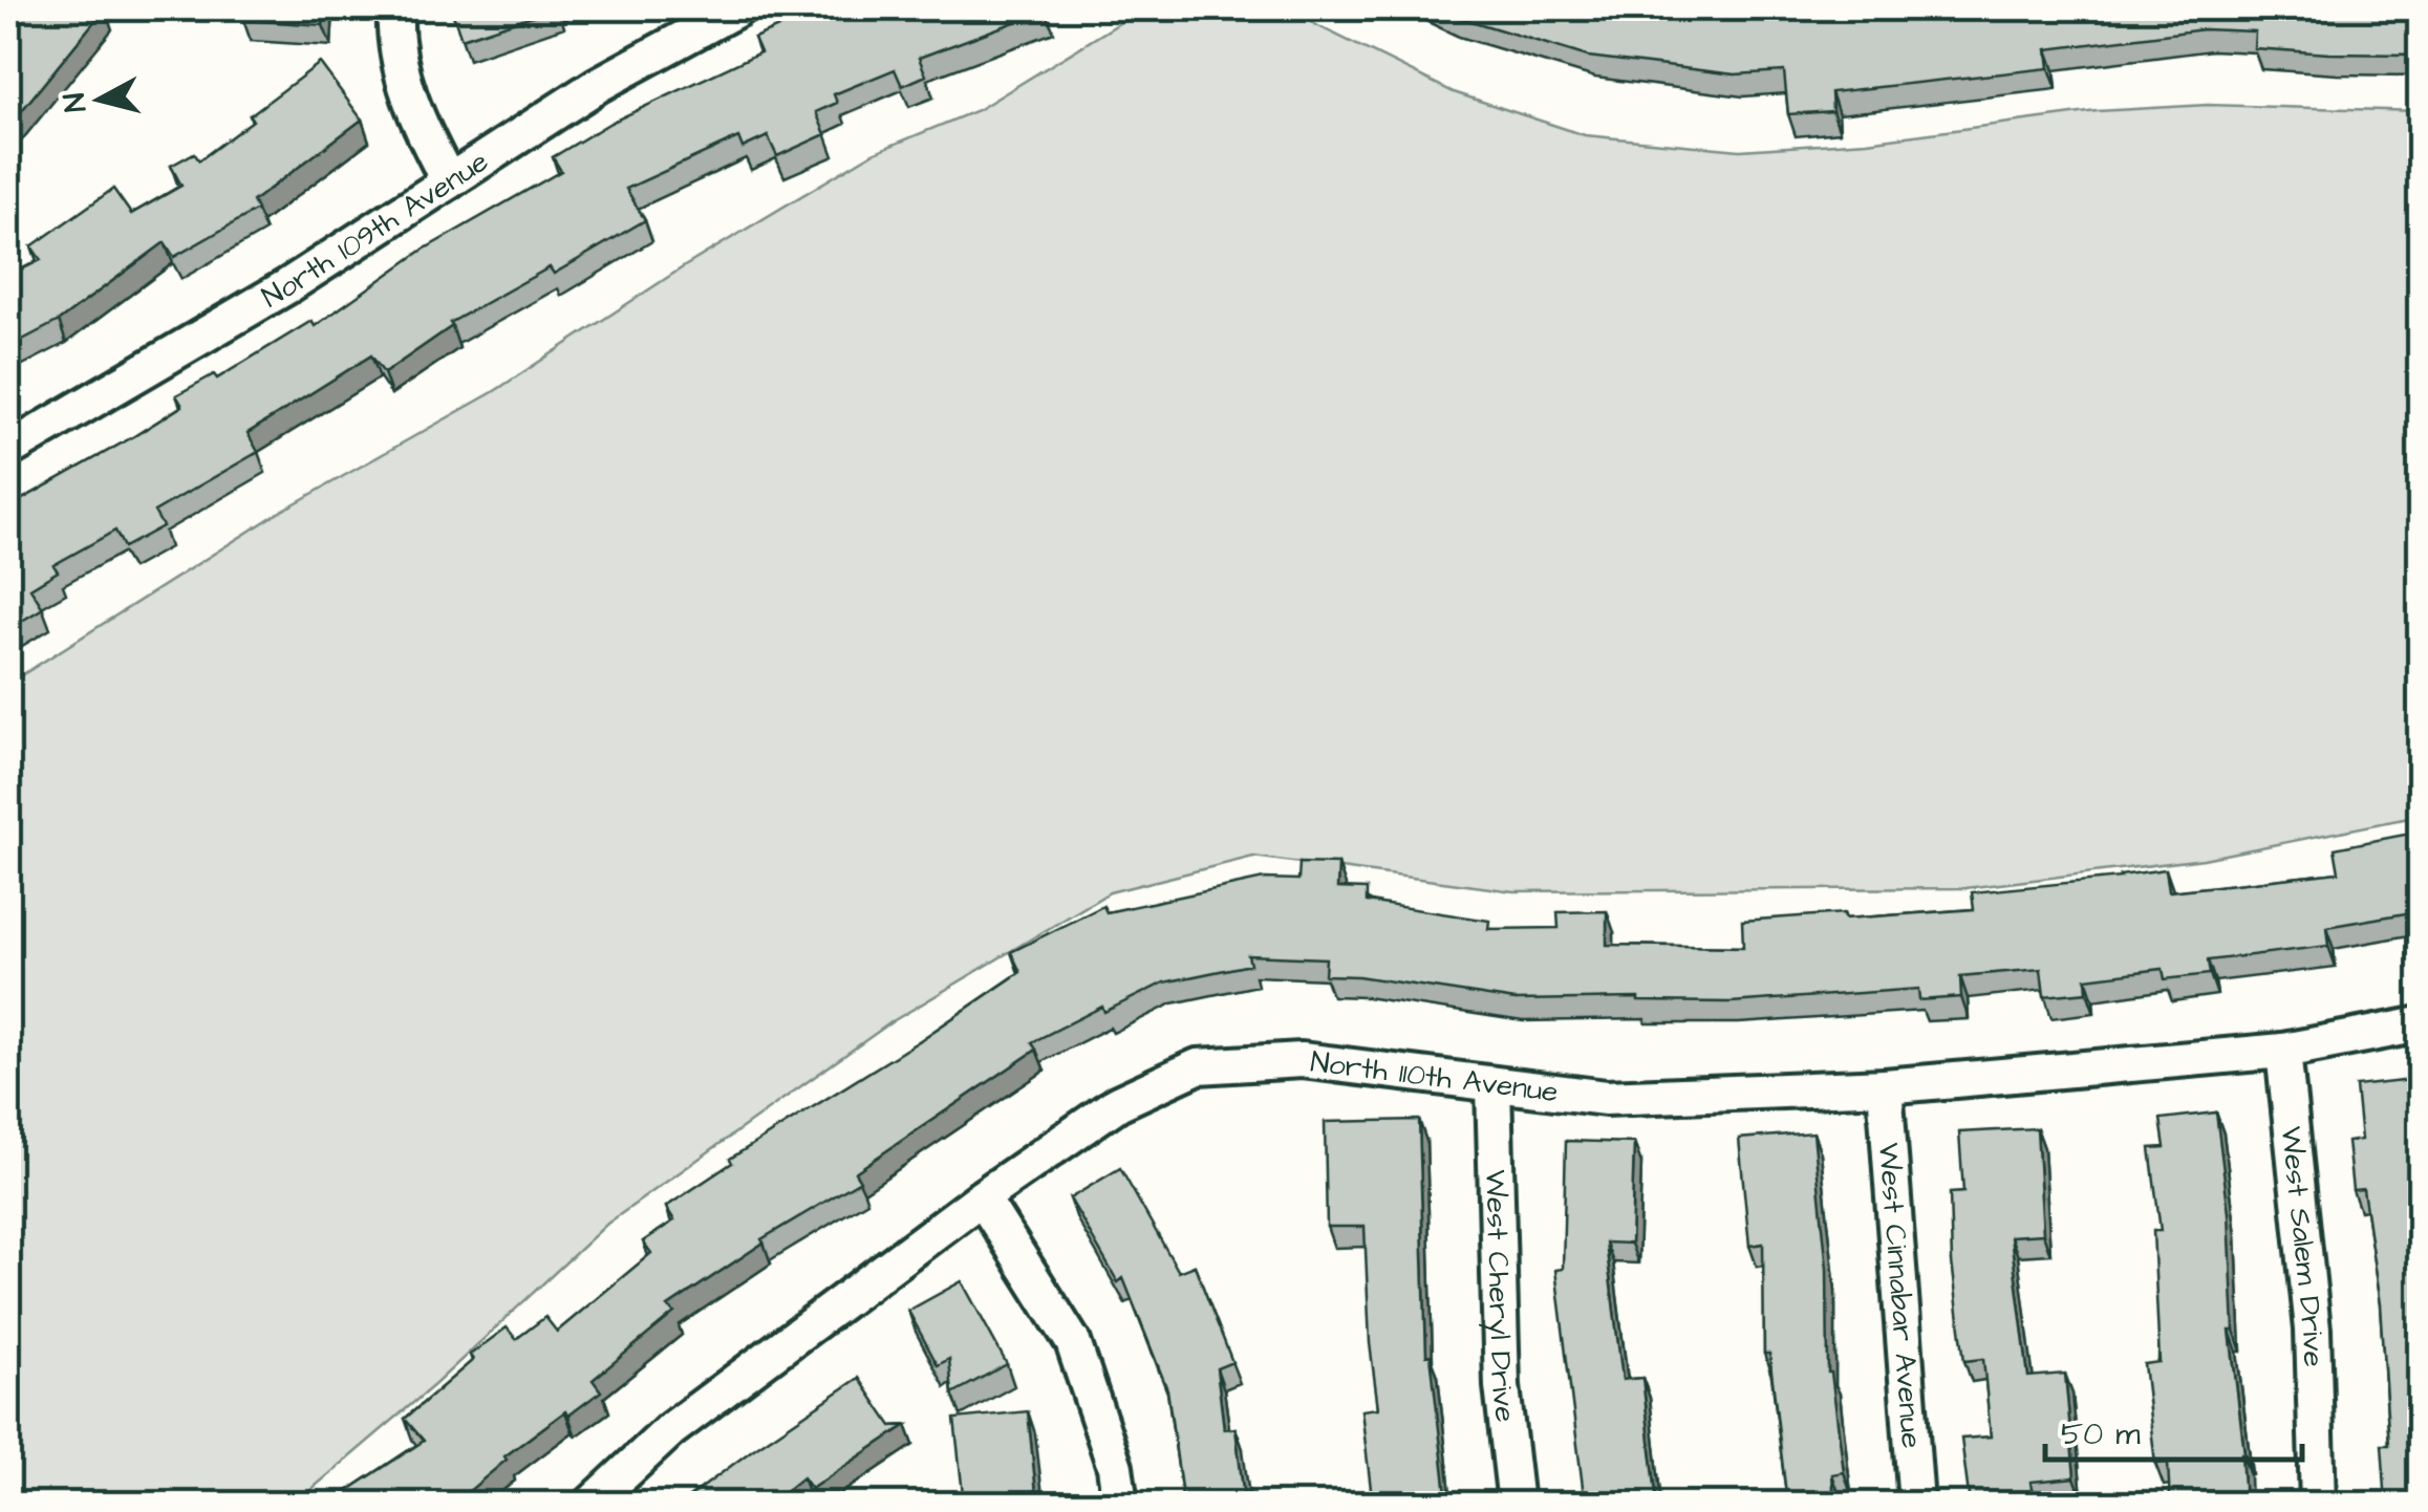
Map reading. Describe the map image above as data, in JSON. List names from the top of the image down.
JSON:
{
  "streets": {
    "street": [
      "North 109th Avenue",
      "North 110th Avenue",
      "West Salem Drive",
      "West Cheryl Drive",
      "West Cinnabar Avenue"
    ]
  },
  "crossings": [
    ["North 110th Avenue", "West Salem Drive"],
    ["North 110th Avenue", "West Cheryl Drive"],
    ["North 110th Avenue", "West Cinnabar Avenue"]
  ],
  "scale_bar": "50 m",
  "north": "left"
}
